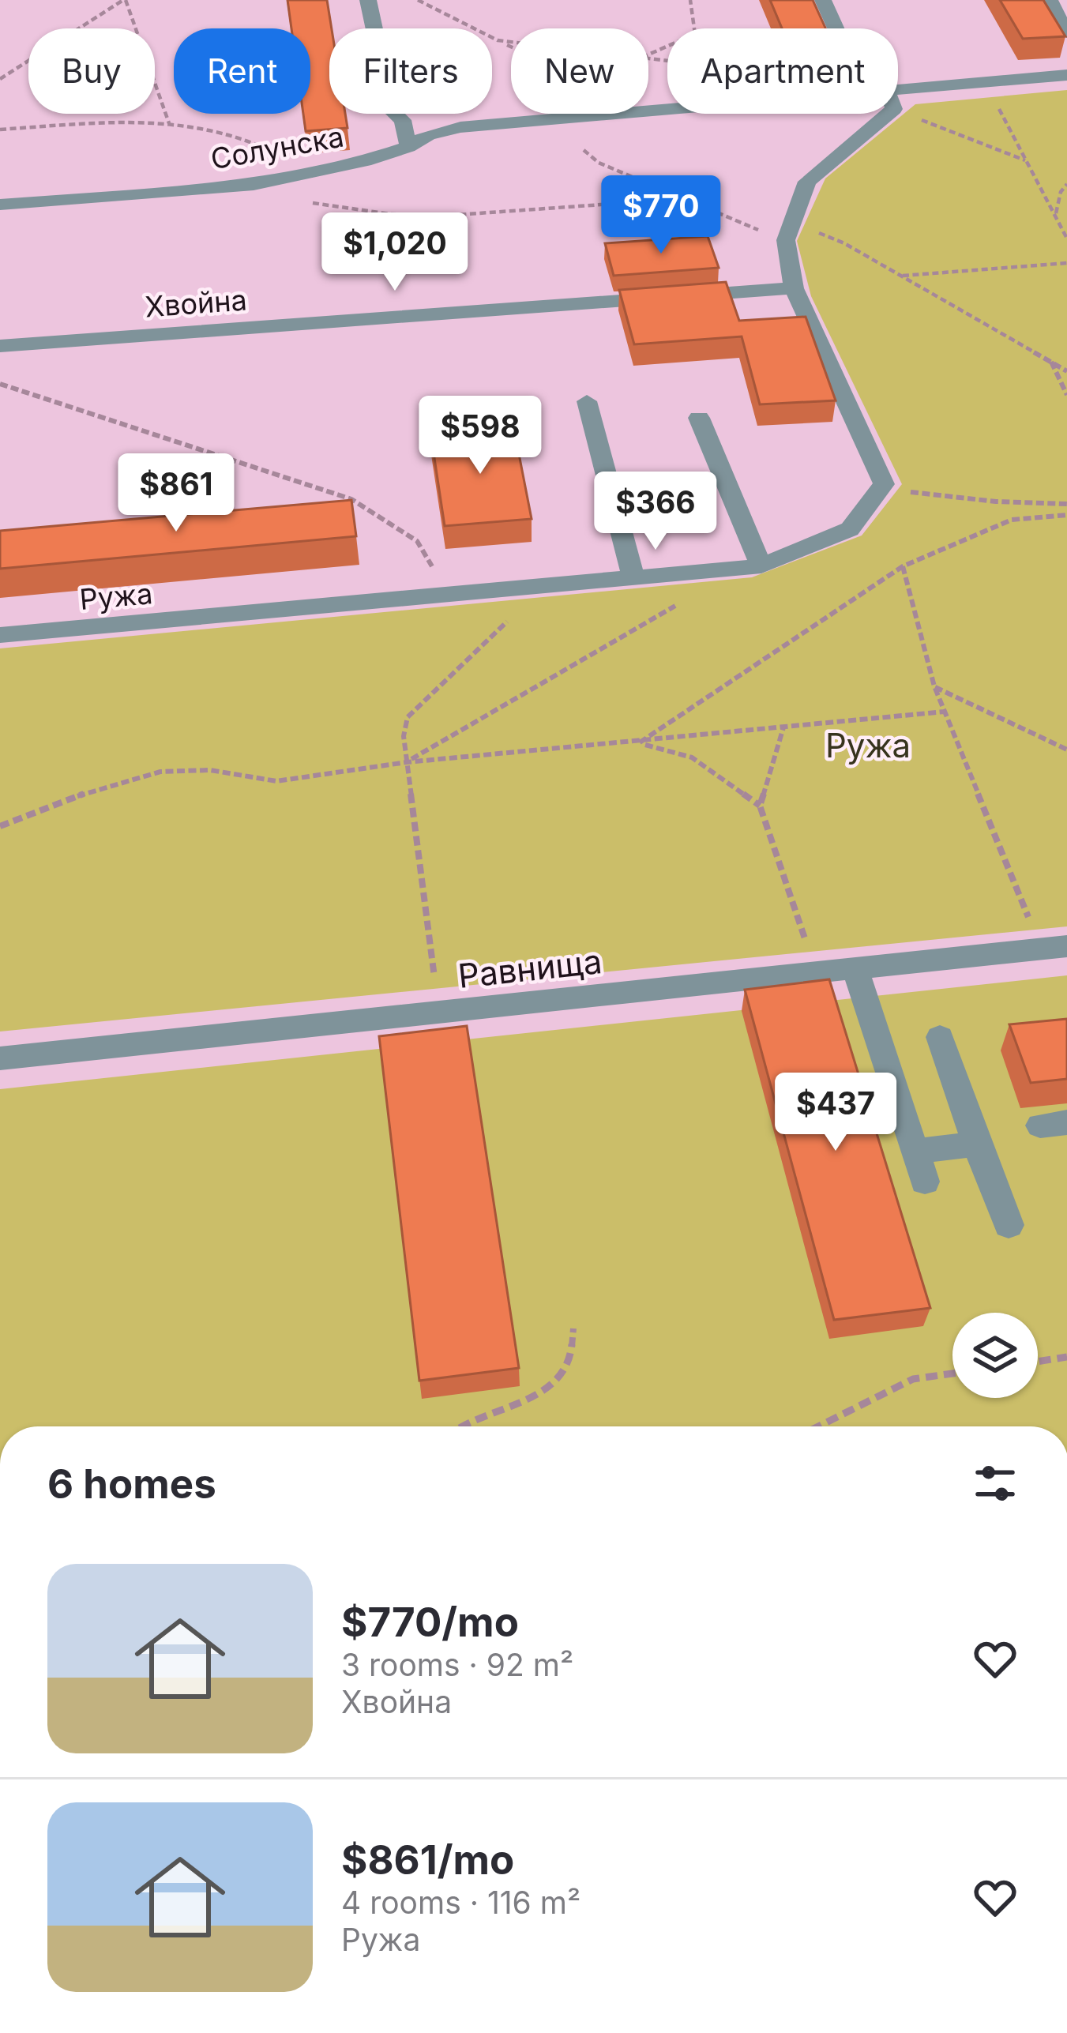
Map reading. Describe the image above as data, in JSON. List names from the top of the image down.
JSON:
{
  "streets": {
    "street": [
      "Солунска",
      "Хвойна",
      "Ружа",
      "Равнища"
    ]
  },
  "parks": ["Ружа"],
  "page": {
    "chip": [
      "Buy",
      "Rent",
      "Filters",
      "New",
      "Apartment"
    ],
    "price": [
      "$770",
      "$1,020",
      "$598",
      "$861",
      "$366",
      "$437"
    ],
    "heading": "6 homes",
    "list": [
      {
        "name": "$770/mo",
        "note": "3 rooms · 92 m² · Хвойна"
      },
      {
        "name": "$861/mo",
        "note": "4 rooms · 116 m² · Ружа"
      }
    ]
  }
}
